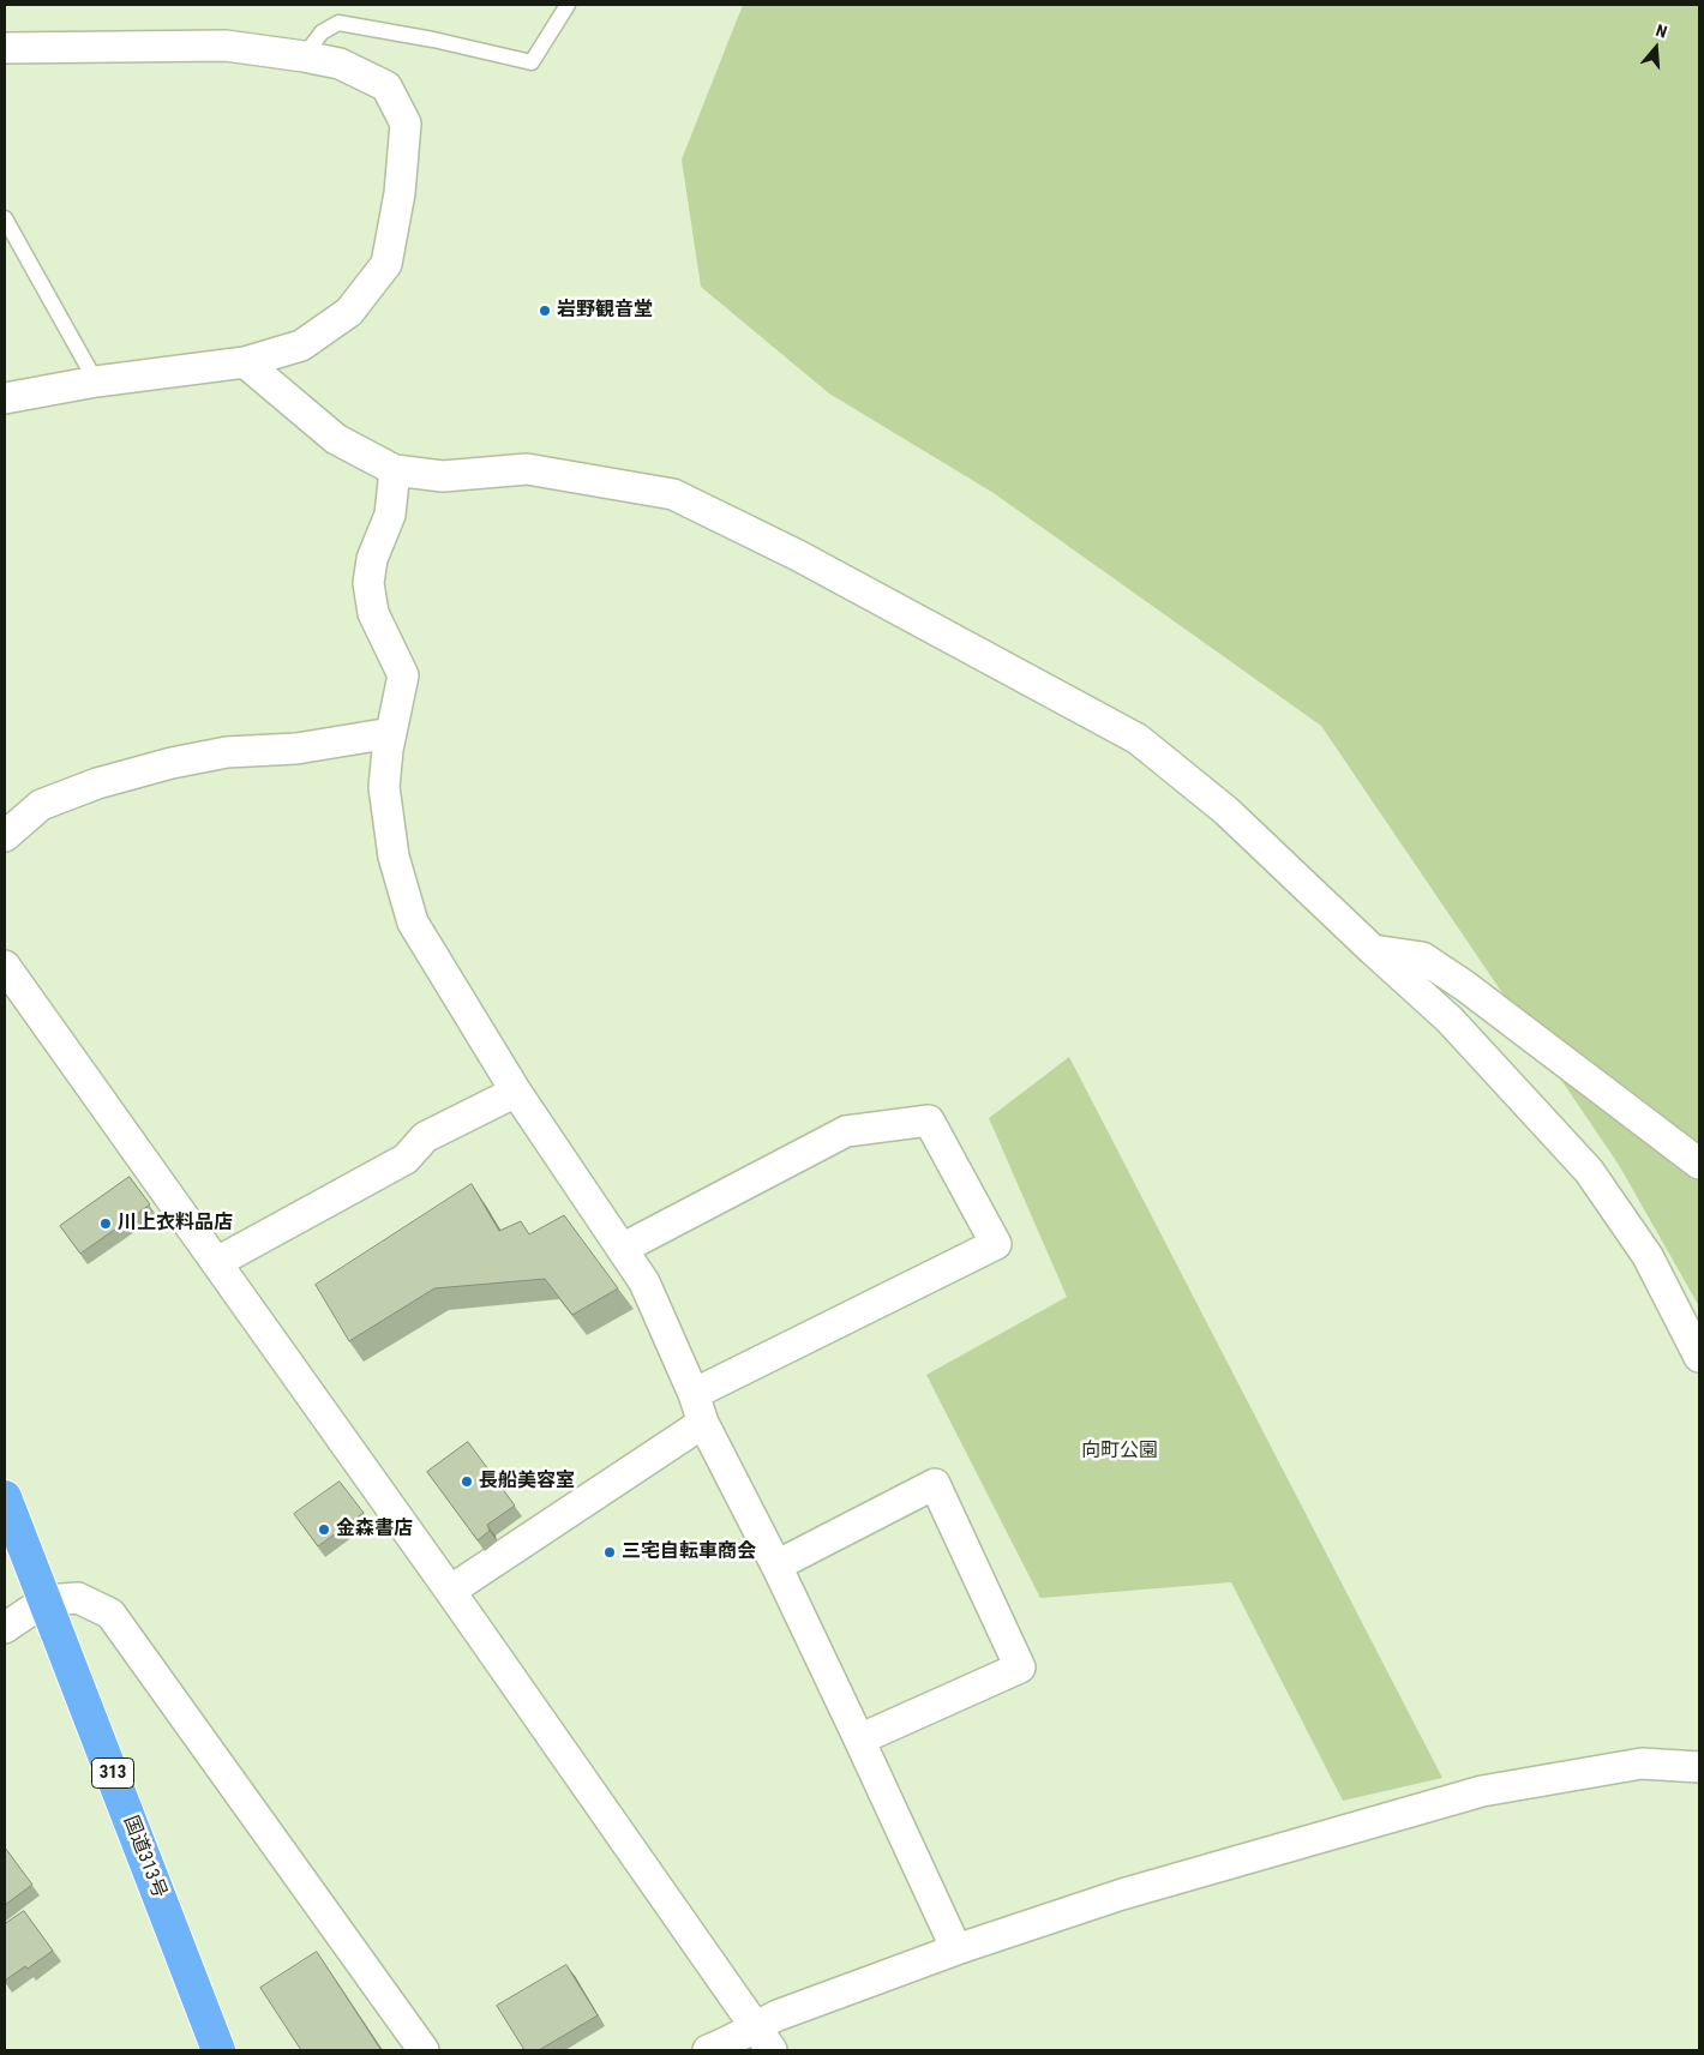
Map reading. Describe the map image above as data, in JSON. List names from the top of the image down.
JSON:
{
  "streets": {
    "highway": ["313", "国道313号"]
  },
  "parks": ["向町公園"],
  "places": [
    "岩野観音堂",
    "川上衣料品店",
    "長船美容室",
    "金森書店",
    "三宅自転車商会"
  ],
  "north": "top"
}
